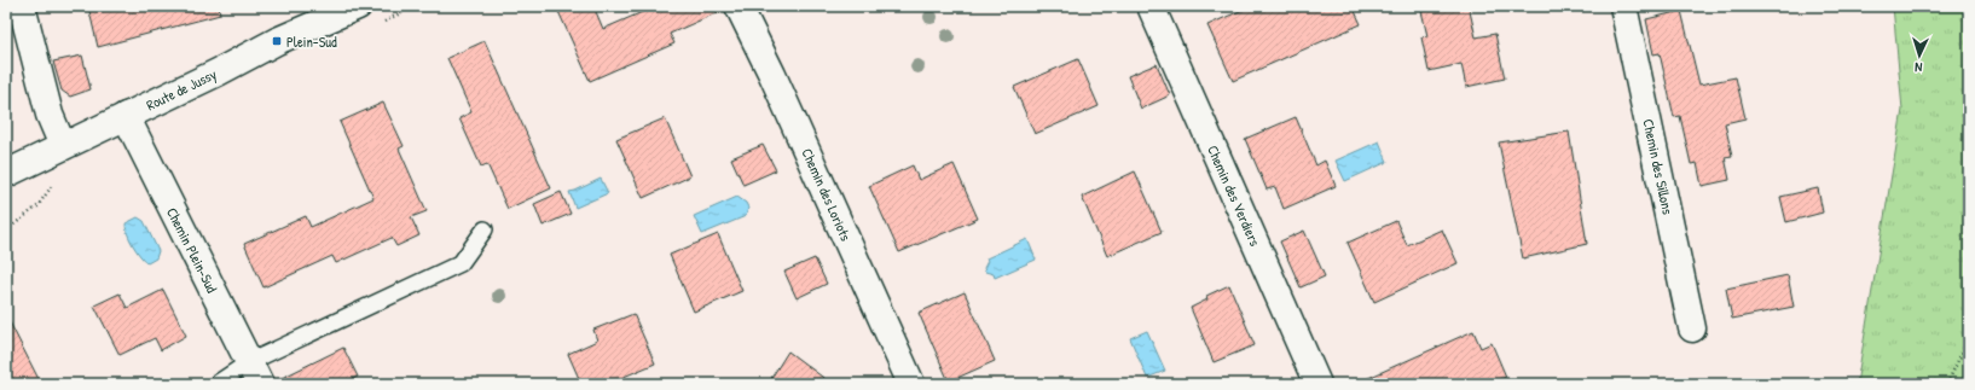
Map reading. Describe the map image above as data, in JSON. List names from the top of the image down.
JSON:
{
  "streets": {
    "street": [
      "Route de Jussy",
      "Chemin des Sillons",
      "Chemin des Loriots",
      "Chemin des Verdiers",
      "Chemin Plein-Sud"
    ]
  },
  "crossings": [
    ["Route de Jussy", "Chemin Plein-Sud"]
  ],
  "places": {
    "transit": ["Plein-Sud"]
  },
  "north": "bottom"
}
